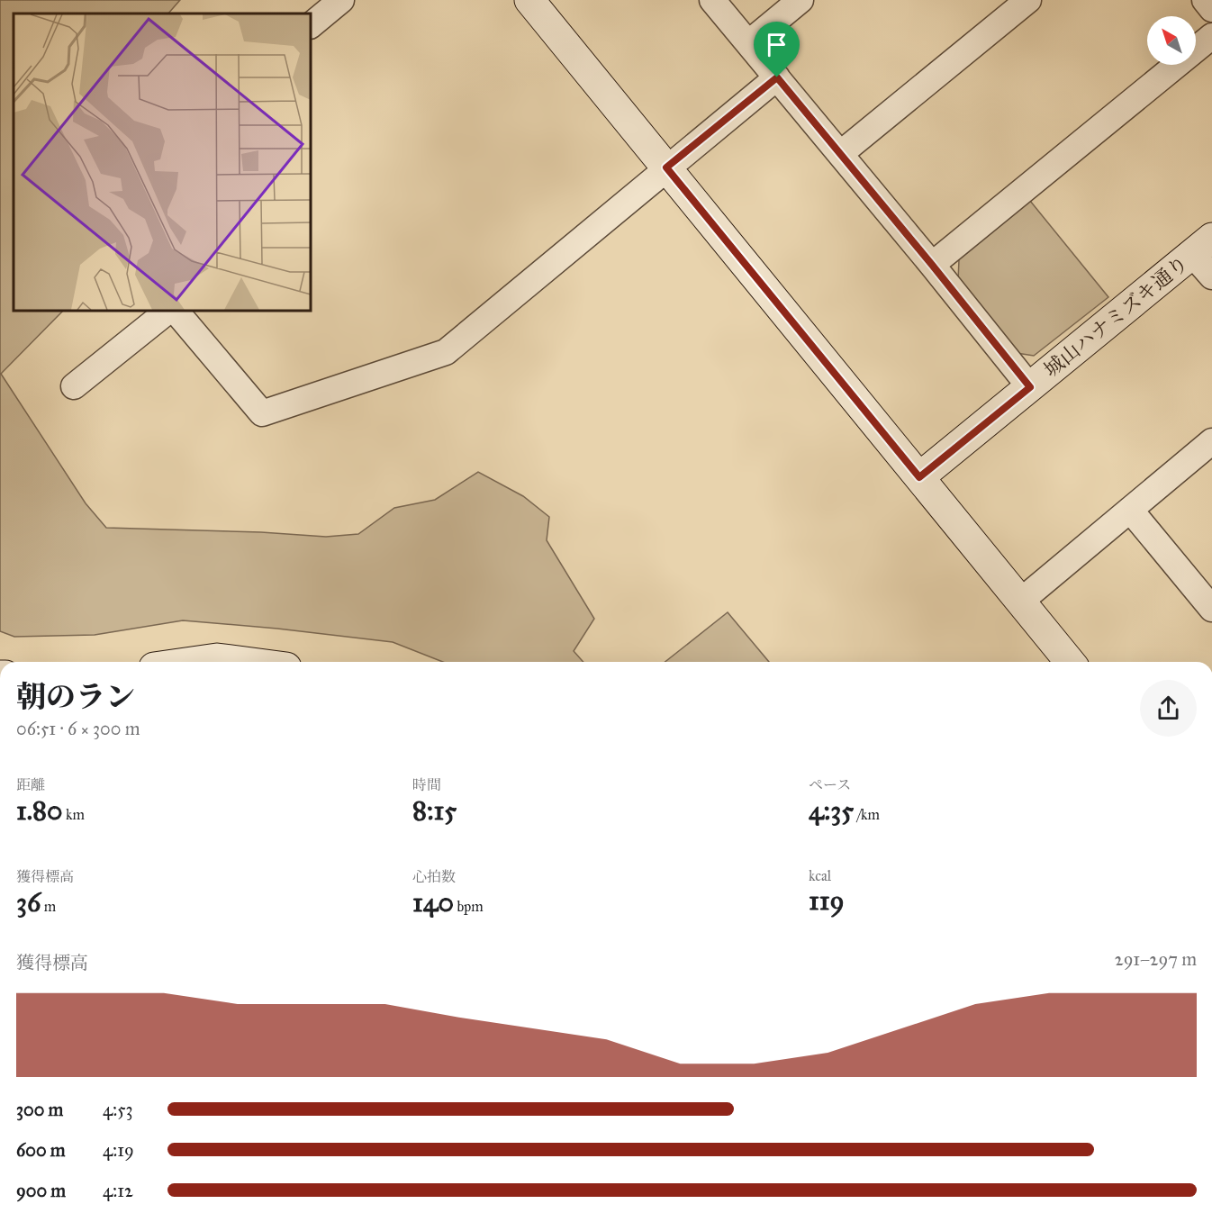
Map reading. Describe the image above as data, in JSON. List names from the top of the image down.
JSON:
{
  "streets": {
    "street": ["城山ハナミズキ通り"]
  },
  "north": "top left",
  "page": {
    "heading": ["朝のラン", "06:51 · 6 × 300 m"],
    "stats": [
      ["距離", "1.80 km"],
      ["時間", "8:15"],
      ["ペース", "4:35 /km"],
      ["獲得標高", "36 m"],
      ["心拍数", "140 bpm"],
      ["kcal", "119"]
    ],
    "chart": ["獲得標高", "291–297 m"],
    "list": [
      {
        "name": "300 m",
        "note": "4:53"
      },
      {
        "name": "600 m",
        "note": "4:19"
      },
      {
        "name": "900 m",
        "note": "4:12"
      }
    ]
  }
}
